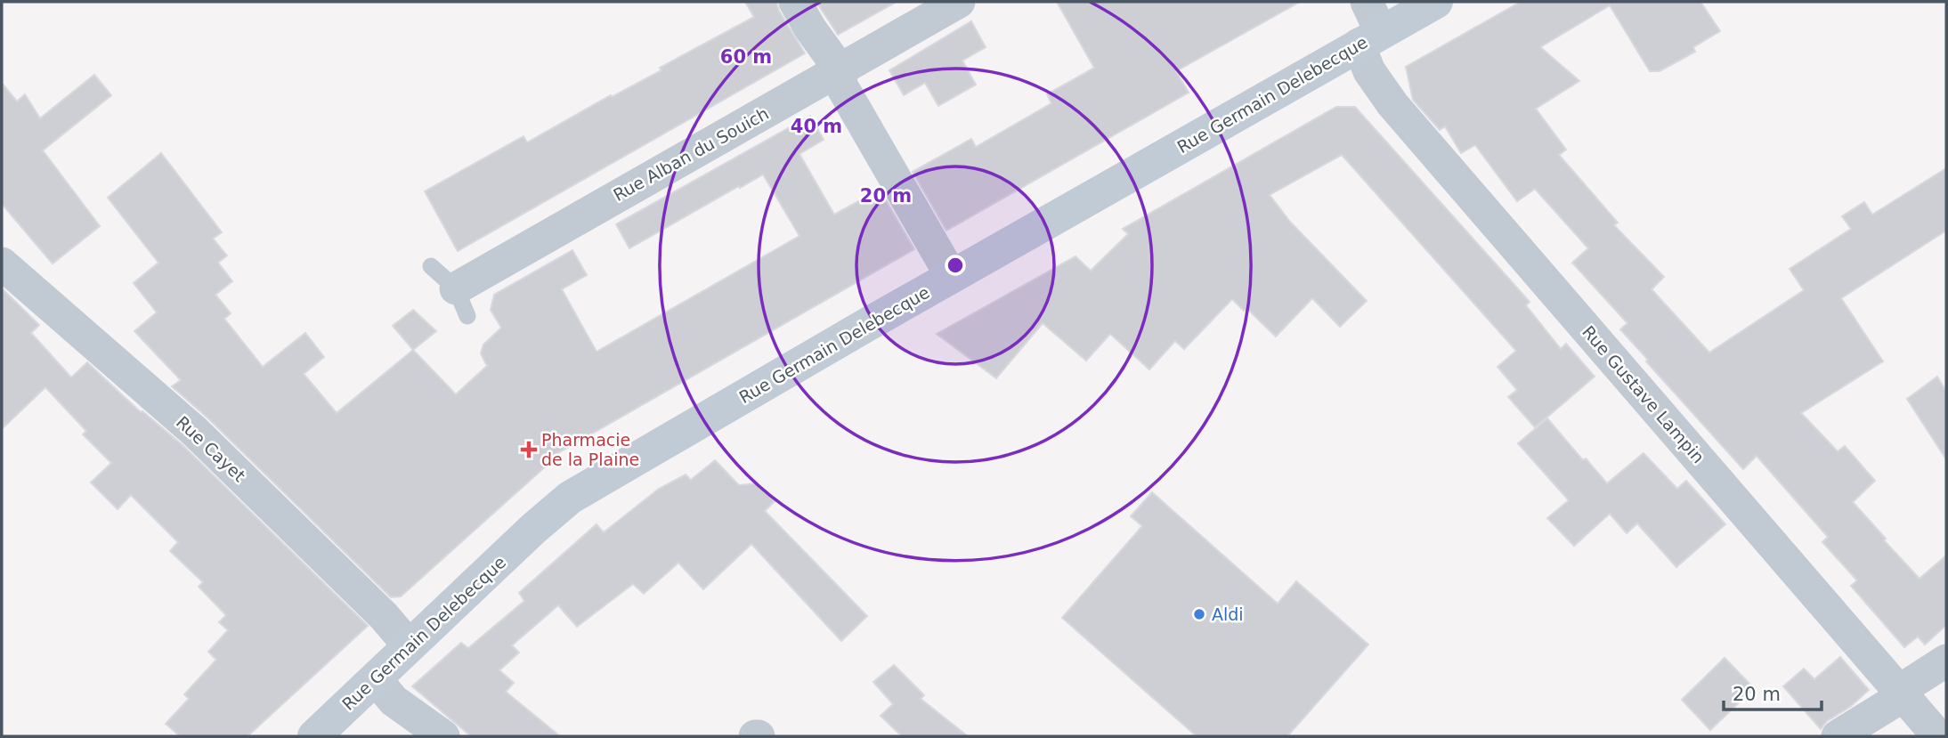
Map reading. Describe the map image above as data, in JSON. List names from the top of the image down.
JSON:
{
  "streets": {
    "street": [
      "Rue Germain Delebecque",
      "Rue Alban du Souich",
      "Rue Gustave Lampin",
      "Rue Cayet"
    ]
  },
  "crossings": [
    ["Rue Germain Delebecque", "Rue Gustave Lampin"],
    ["Rue Germain Delebecque", "Rue Cayet"]
  ],
  "places": {
    "health": ["Pharmacie de la Plaine"],
    "other": ["Aldi"]
  },
  "scale_bar": "20 m",
  "rings": ["60 m", "40 m", "20 m"]
}
